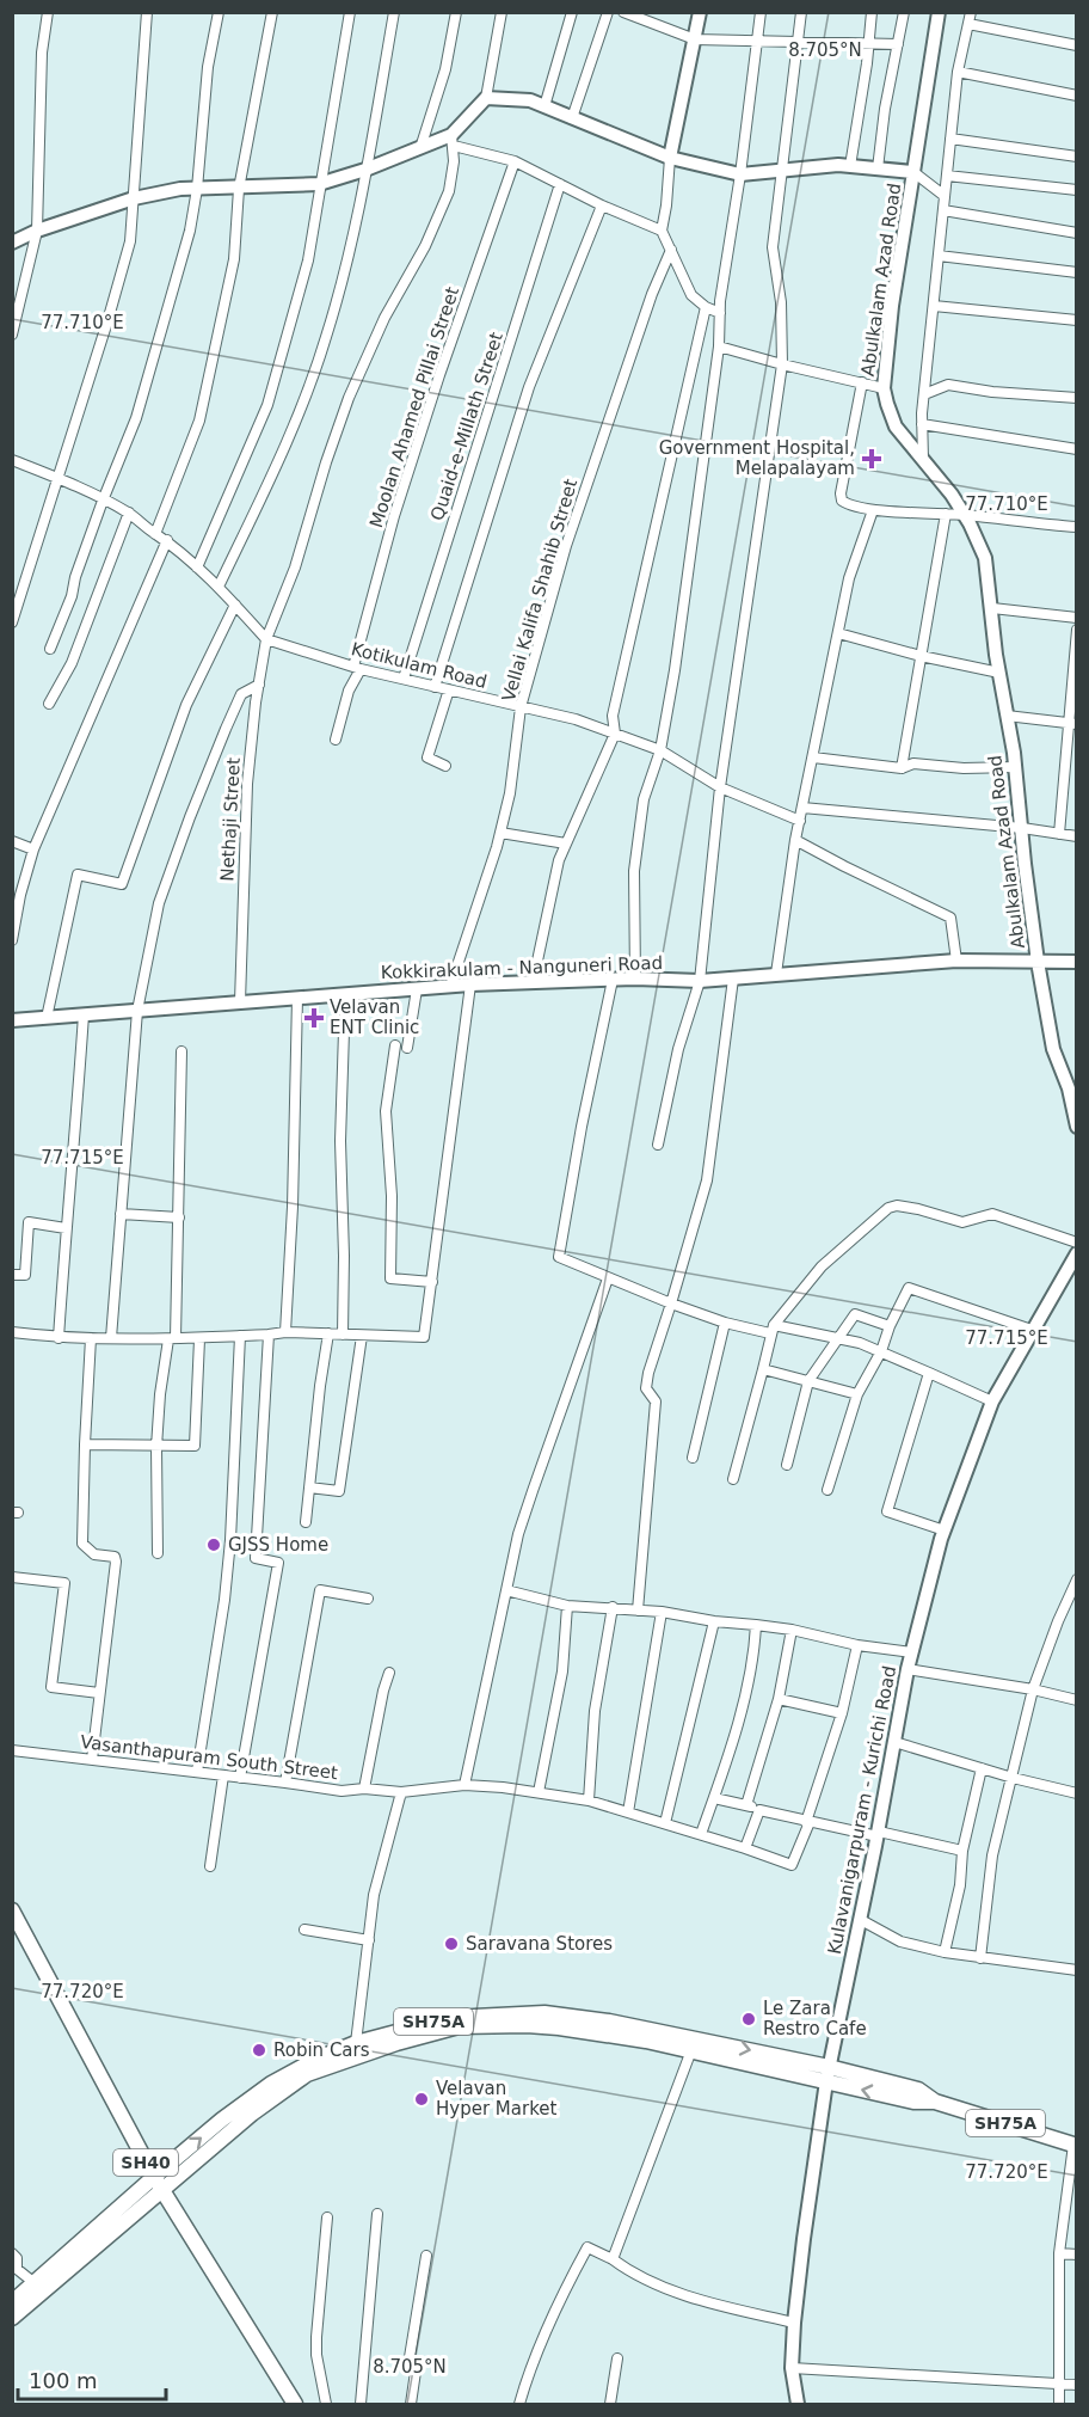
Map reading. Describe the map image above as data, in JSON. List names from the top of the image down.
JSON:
{
  "streets": {
    "main road": [
      "Abulkalam Azad Road",
      "Kokkirakulam - Nanguneri Road",
      "Kulavanigarpuram - Kurichi Road",
      "SH75A",
      "SH40"
    ],
    "street": [
      "Moolan Ahamed Pillai Street",
      "Quaid-e-Millath Street",
      "Vellai Kalifa Shahib Street",
      "Kotikulam Road",
      "Nethaji Street",
      "Vasanthapuram South Street"
    ]
  },
  "crossings": [
    ["Abulkalam Azad Road", "Kokkirakulam - Nanguneri Road"],
    ["Moolan Ahamed Pillai Street", "Kotikulam Road"],
    ["Quaid-e-Millath Street", "Kotikulam Road"],
    ["Vellai Kalifa Shahib Street", "Kotikulam Road"],
    ["Vellai Kalifa Shahib Street", "Kokkirakulam - Nanguneri Road"],
    ["Kotikulam Road", "Nethaji Street"],
    ["Nethaji Street", "Kokkirakulam - Nanguneri Road"],
    ["Kulavanigarpuram - Kurichi Road", "SH75A"],
    ["SH75A", "SH40"]
  ],
  "places": {
    "health": ["Government Hospital, Melapalayam", "Velavan ENT Clinic"],
    "other": [
      "GJSS Home",
      "Saravana Stores",
      "Le Zara Restro Cafe",
      "Robin Cars",
      "Velavan Hyper Market"
    ]
  },
  "scale_bar": "100 m",
  "coordinates": [
    "8.705°N",
    "77.710°E",
    "77.715°E",
    "77.720°E"
  ]
}
